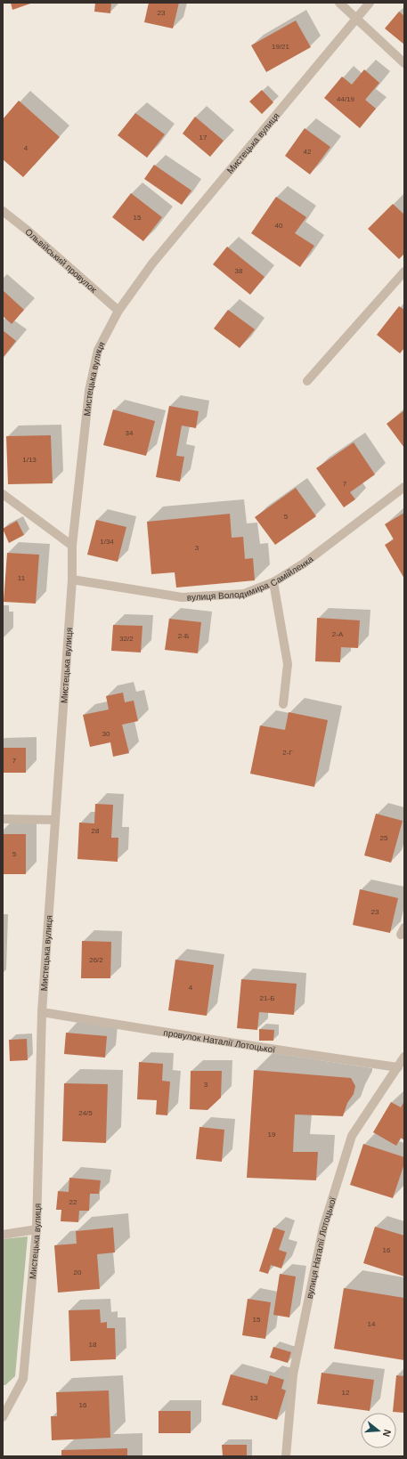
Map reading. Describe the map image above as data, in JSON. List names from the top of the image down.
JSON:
{
  "streets": {
    "street": [
      "Мистецька вулиця",
      "Ольвійський провулок",
      "вулиця Володимира Самійленка",
      "провулок Наталії Лотоцької",
      "вулиця Наталії Лотоцької"
    ]
  },
  "crossings": [
    ["Мистецька вулиця", "Ольвійський провулок"],
    ["Мистецька вулиця", "вулиця Володимира Самійленка"],
    ["Мистецька вулиця", "провулок Наталії Лотоцької"],
    ["провулок Наталії Лотоцької", "вулиця Наталії Лотоцької"]
  ],
  "house_numbers": [
    "23",
    "19/21",
    "44/19",
    "17",
    "4",
    "42",
    "15",
    "40",
    "38",
    "34",
    "1/13",
    "7",
    "5",
    "1/34",
    "3",
    "11",
    "2-А",
    "2-Б",
    "32/2",
    "30",
    "2-Г",
    "7",
    "28",
    "25",
    "5",
    "23",
    "26/2",
    "4",
    "21-Б",
    "3",
    "24/5",
    "19",
    "22",
    "16",
    "20",
    "15",
    "14",
    "18",
    "12",
    "13",
    "16"
  ],
  "north": "right"
}
